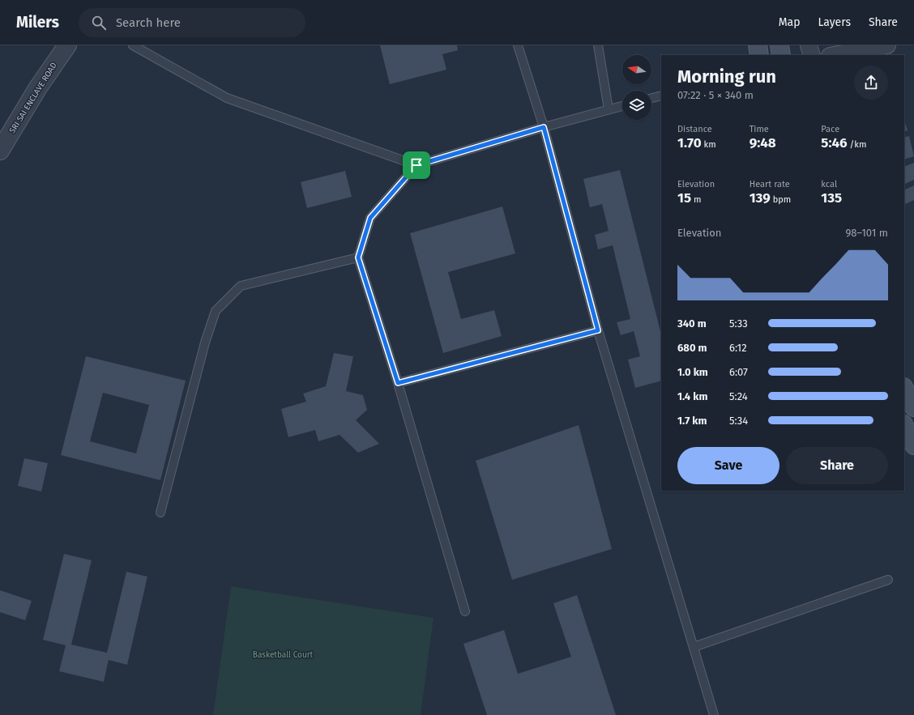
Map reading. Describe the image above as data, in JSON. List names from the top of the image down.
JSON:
{
  "streets": {
    "street": ["SRI SAI ENCLAVE ROAD"]
  },
  "parks": ["Basketball Court"],
  "north": "left",
  "page": {
    "header": "Milers",
    "search": "Search here",
    "nav": ["Map", "Layers", "Share"],
    "heading": ["Morning run", "07:22 · 5 × 340 m"],
    "stats": [
      ["Distance", "1.70 km"],
      ["Time", "9:48"],
      ["Pace", "5:46 /km"],
      ["Elevation", "15 m"],
      ["Heart rate", "139 bpm"],
      ["kcal", "135"]
    ],
    "chart": ["Elevation", "98–101 m"],
    "list": [
      {
        "name": "340 m",
        "note": "5:33"
      },
      {
        "name": "680 m",
        "note": "6:12"
      },
      {
        "name": "1.0 km",
        "note": "6:07"
      },
      {
        "name": "1.4 km",
        "note": "5:24"
      },
      {
        "name": "1.7 km",
        "note": "5:34"
      }
    ],
    "buttons": ["Save", "Share"]
  }
}
